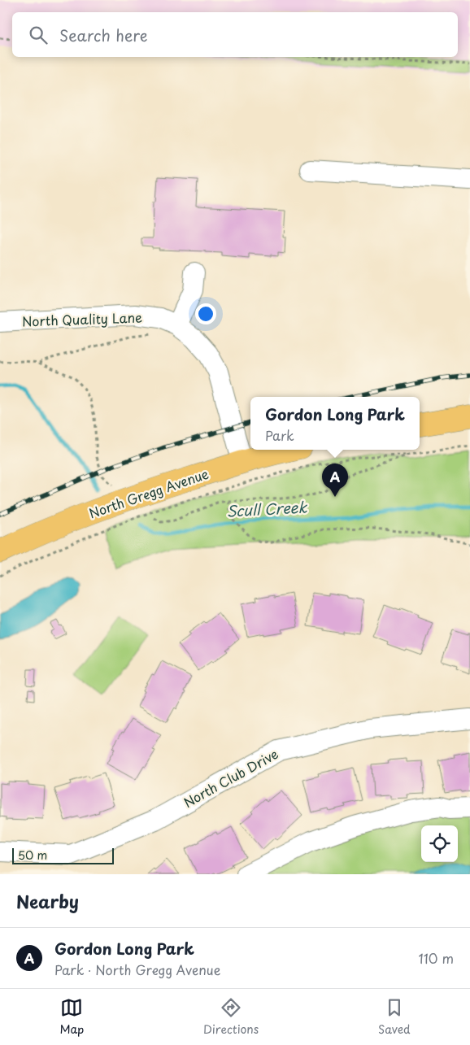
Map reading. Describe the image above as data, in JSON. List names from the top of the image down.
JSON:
{
  "streets": {
    "main road": ["North Gregg Avenue"],
    "street": ["North Quality Lane", "North Club Drive"]
  },
  "crossings": [
    ["North Quality Lane", "North Gregg Avenue"]
  ],
  "water": ["Scull Creek"],
  "scale_bar": "50 m",
  "page": {
    "search": "Search here",
    "popup": ["Gordon Long Park", "Park"],
    "pins": "A",
    "scale": "50 m",
    "heading": "Nearby",
    "list": [
      {
        "mark": "A",
        "name": "Gordon Long Park",
        "note": "Park · North Gregg Avenue",
        "value": "110 m"
      }
    ],
    "nav": ["Map", "Directions", "Saved"]
  }
}
